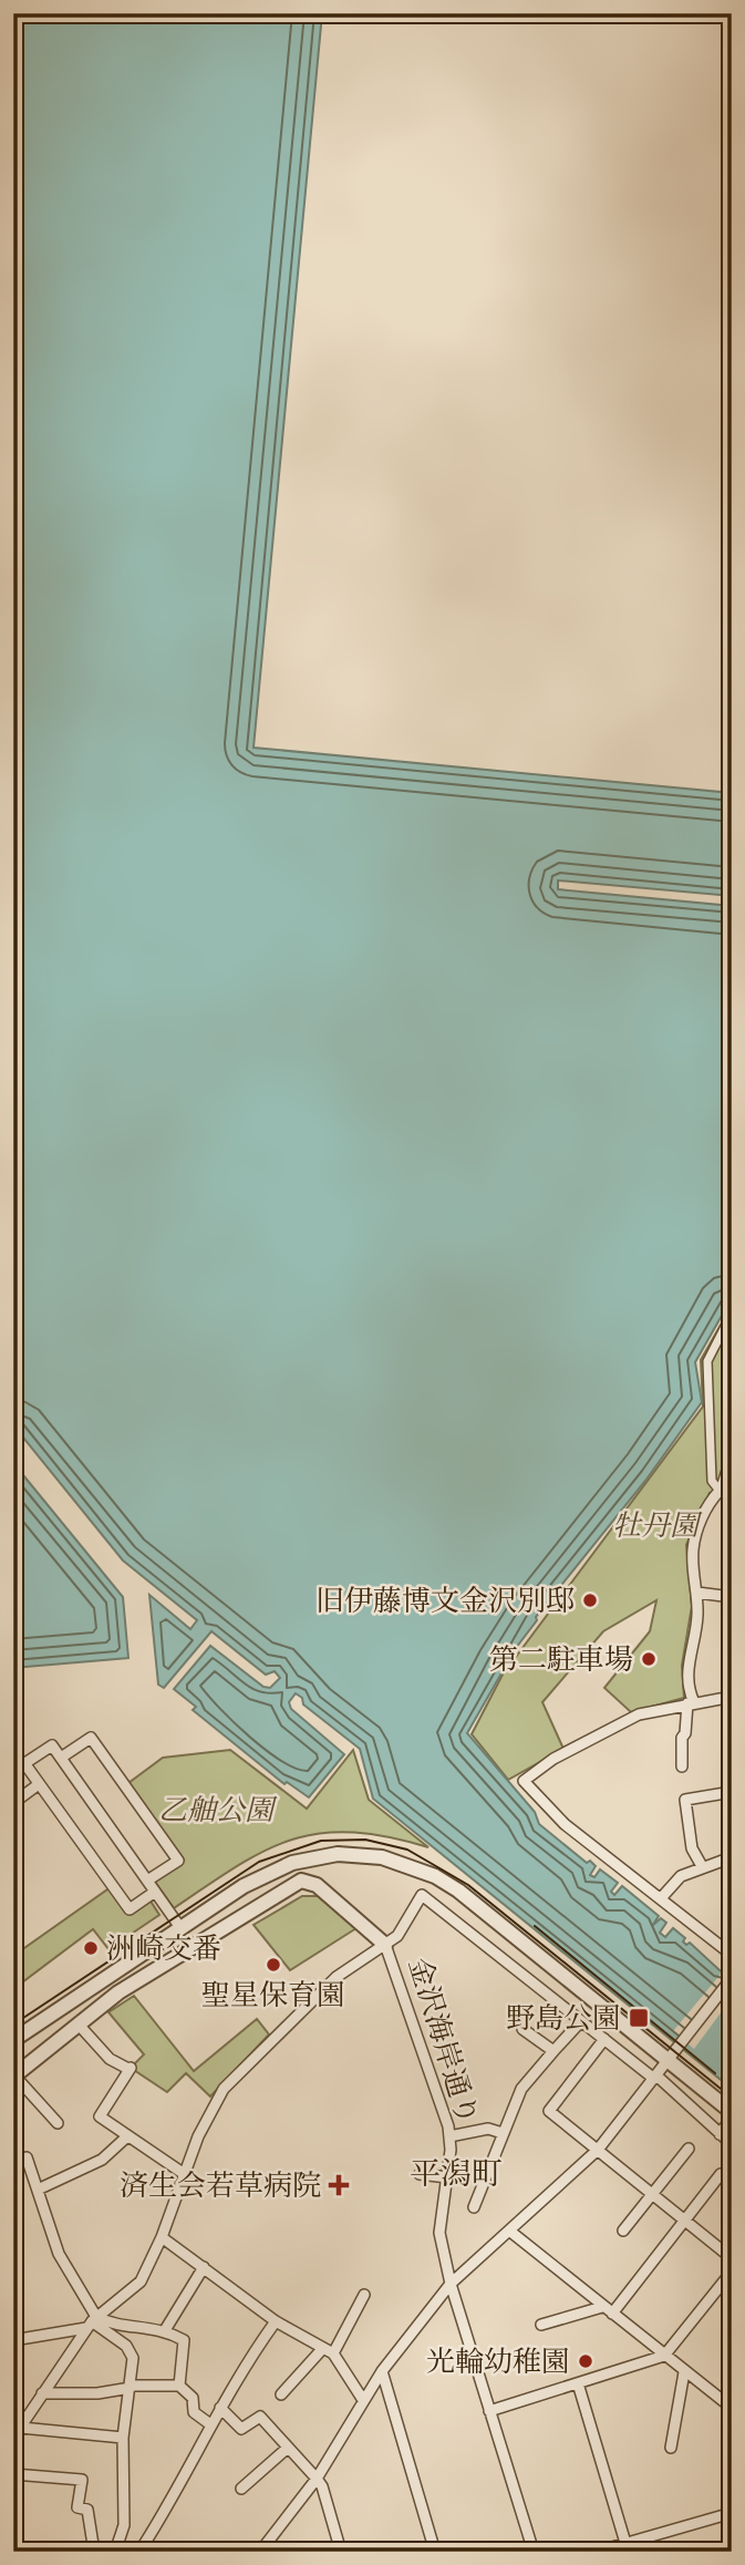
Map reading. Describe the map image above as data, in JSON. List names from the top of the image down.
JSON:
{
  "streets": {
    "street": ["金沢海岸通り"]
  },
  "districts": ["平潟町"],
  "parks": ["牡丹園", "乙舳公園"],
  "places": {
    "other": [
      "旧伊藤博文金沢別邸",
      "第二駐車場",
      "洲崎交番",
      "聖星保育園",
      "光輪幼稚園"
    ],
    "transit": ["野島公園"],
    "health": ["済生会若草病院"]
  }
}
